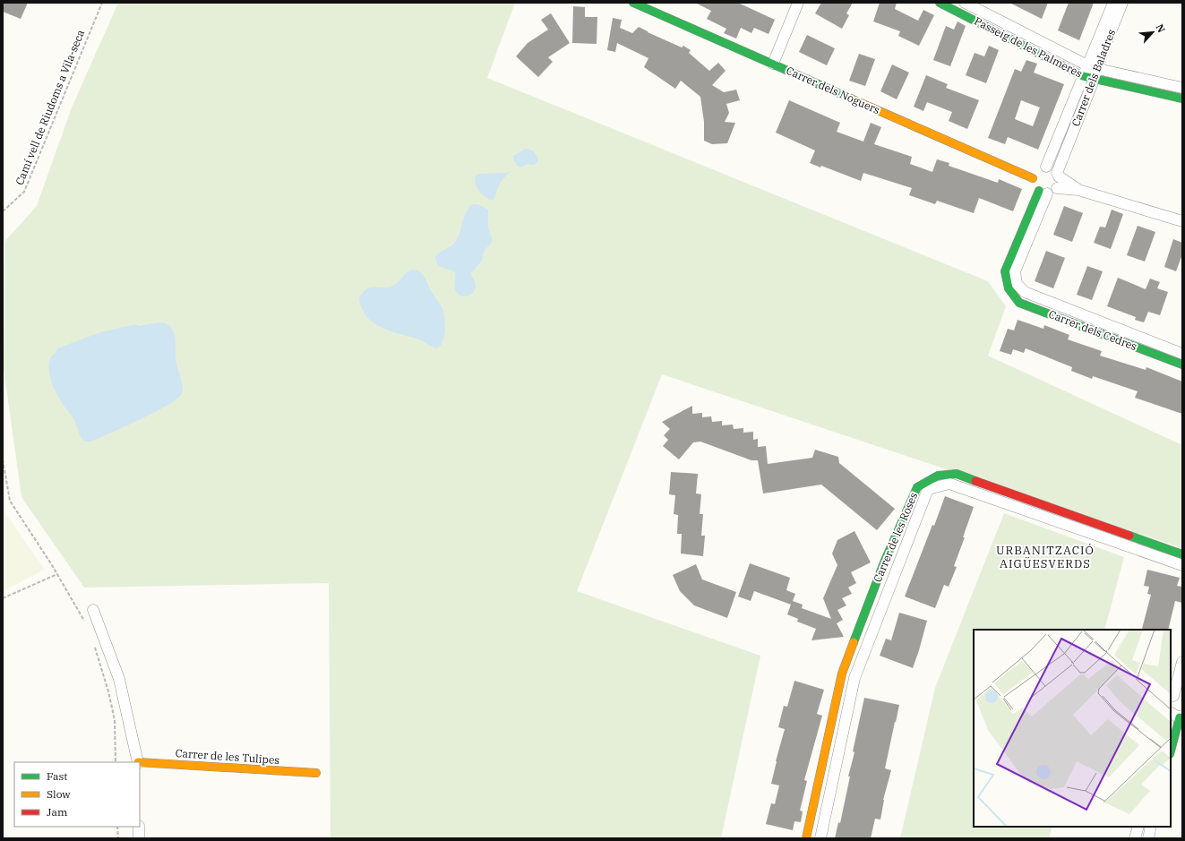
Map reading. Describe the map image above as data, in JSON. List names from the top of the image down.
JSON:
{
  "streets": {
    "street": [
      "Passeig de les Palmeres",
      "Carrer dels Baladres",
      "Carrer dels Noguers",
      "Carrer dels Cedres",
      "Carrer de les Roses",
      "Carrer de les Tulipes"
    ],
    "path": ["Camí vell de Riudoms a Vila-seca"]
  },
  "crossings": [
    ["Passeig de les Palmeres", "Carrer dels Baladres"],
    ["Carrer dels Baladres", "Carrer dels Noguers"]
  ],
  "districts": ["URBANITZACIÓ AIGÜESVERDS"],
  "legend": ["Fast", "Slow", "Jam"],
  "north": "top right"
}
